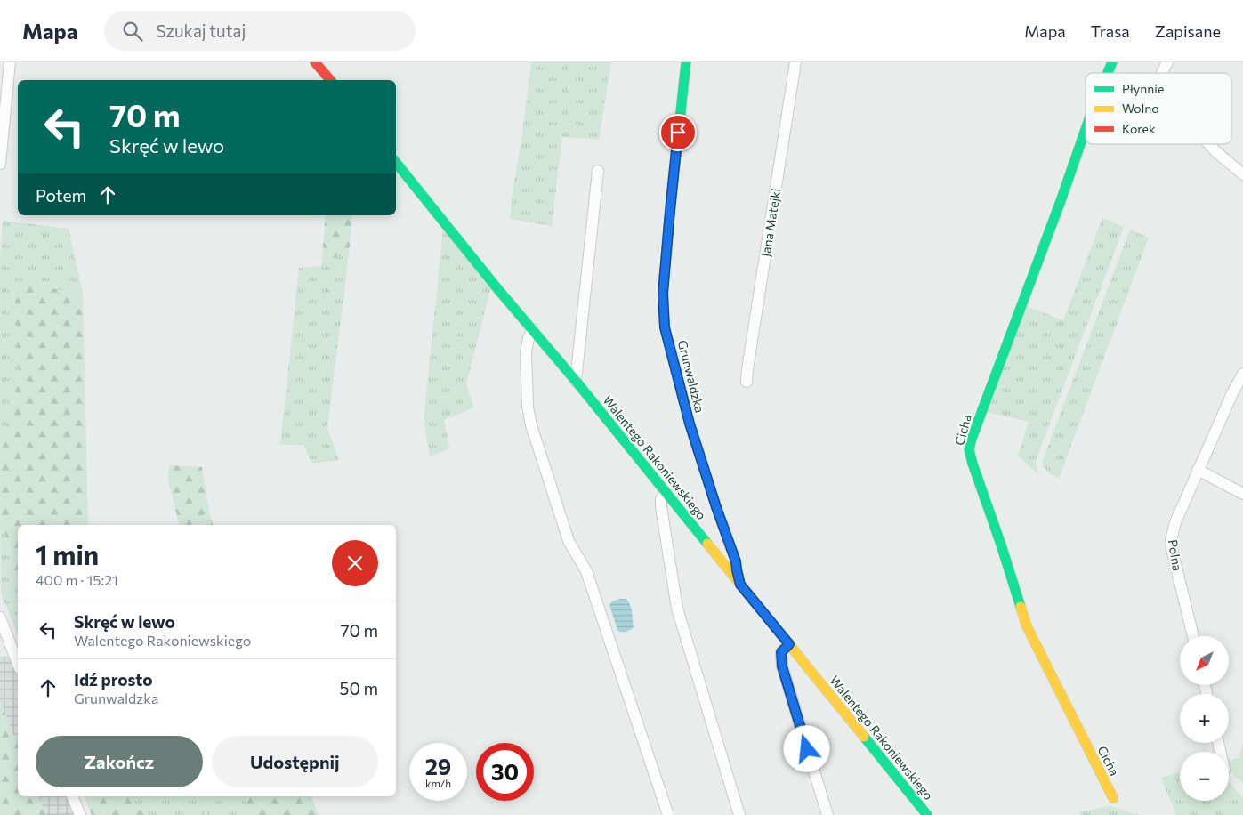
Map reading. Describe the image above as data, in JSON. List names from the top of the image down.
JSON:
{
  "streets": {
    "street": [
      "Jana Matejki",
      "Grunwaldzka",
      "Cicha",
      "Walentego Rakoniewskiego",
      "Polna"
    ]
  },
  "crossings": [
    ["Grunwaldzka", "Walentego Rakoniewskiego"]
  ],
  "legend": ["Płynnie", "Wolno", "Korek"],
  "north": "bottom left",
  "page": {
    "header": "Mapa",
    "search": "Szukaj tutaj",
    "nav": ["Mapa", "Trasa", "Zapisane"],
    "turn": ["70 m", "Skręć w lewo"],
    "then": "Potem",
    "heading": ["1 min", "400 m · 15:21"],
    "list": [
      {
        "name": "Skręć w lewo",
        "note": "Walentego Rakoniewskiego",
        "value": "70 m"
      },
      {
        "name": "Idź prosto",
        "note": "Grunwaldzka",
        "value": "50 m"
      }
    ],
    "map_buttons": ["+", "−"],
    "buttons": ["Zakończ", "Udostępnij"],
    "speed": "29 km/h",
    "limit": "30"
  }
}
